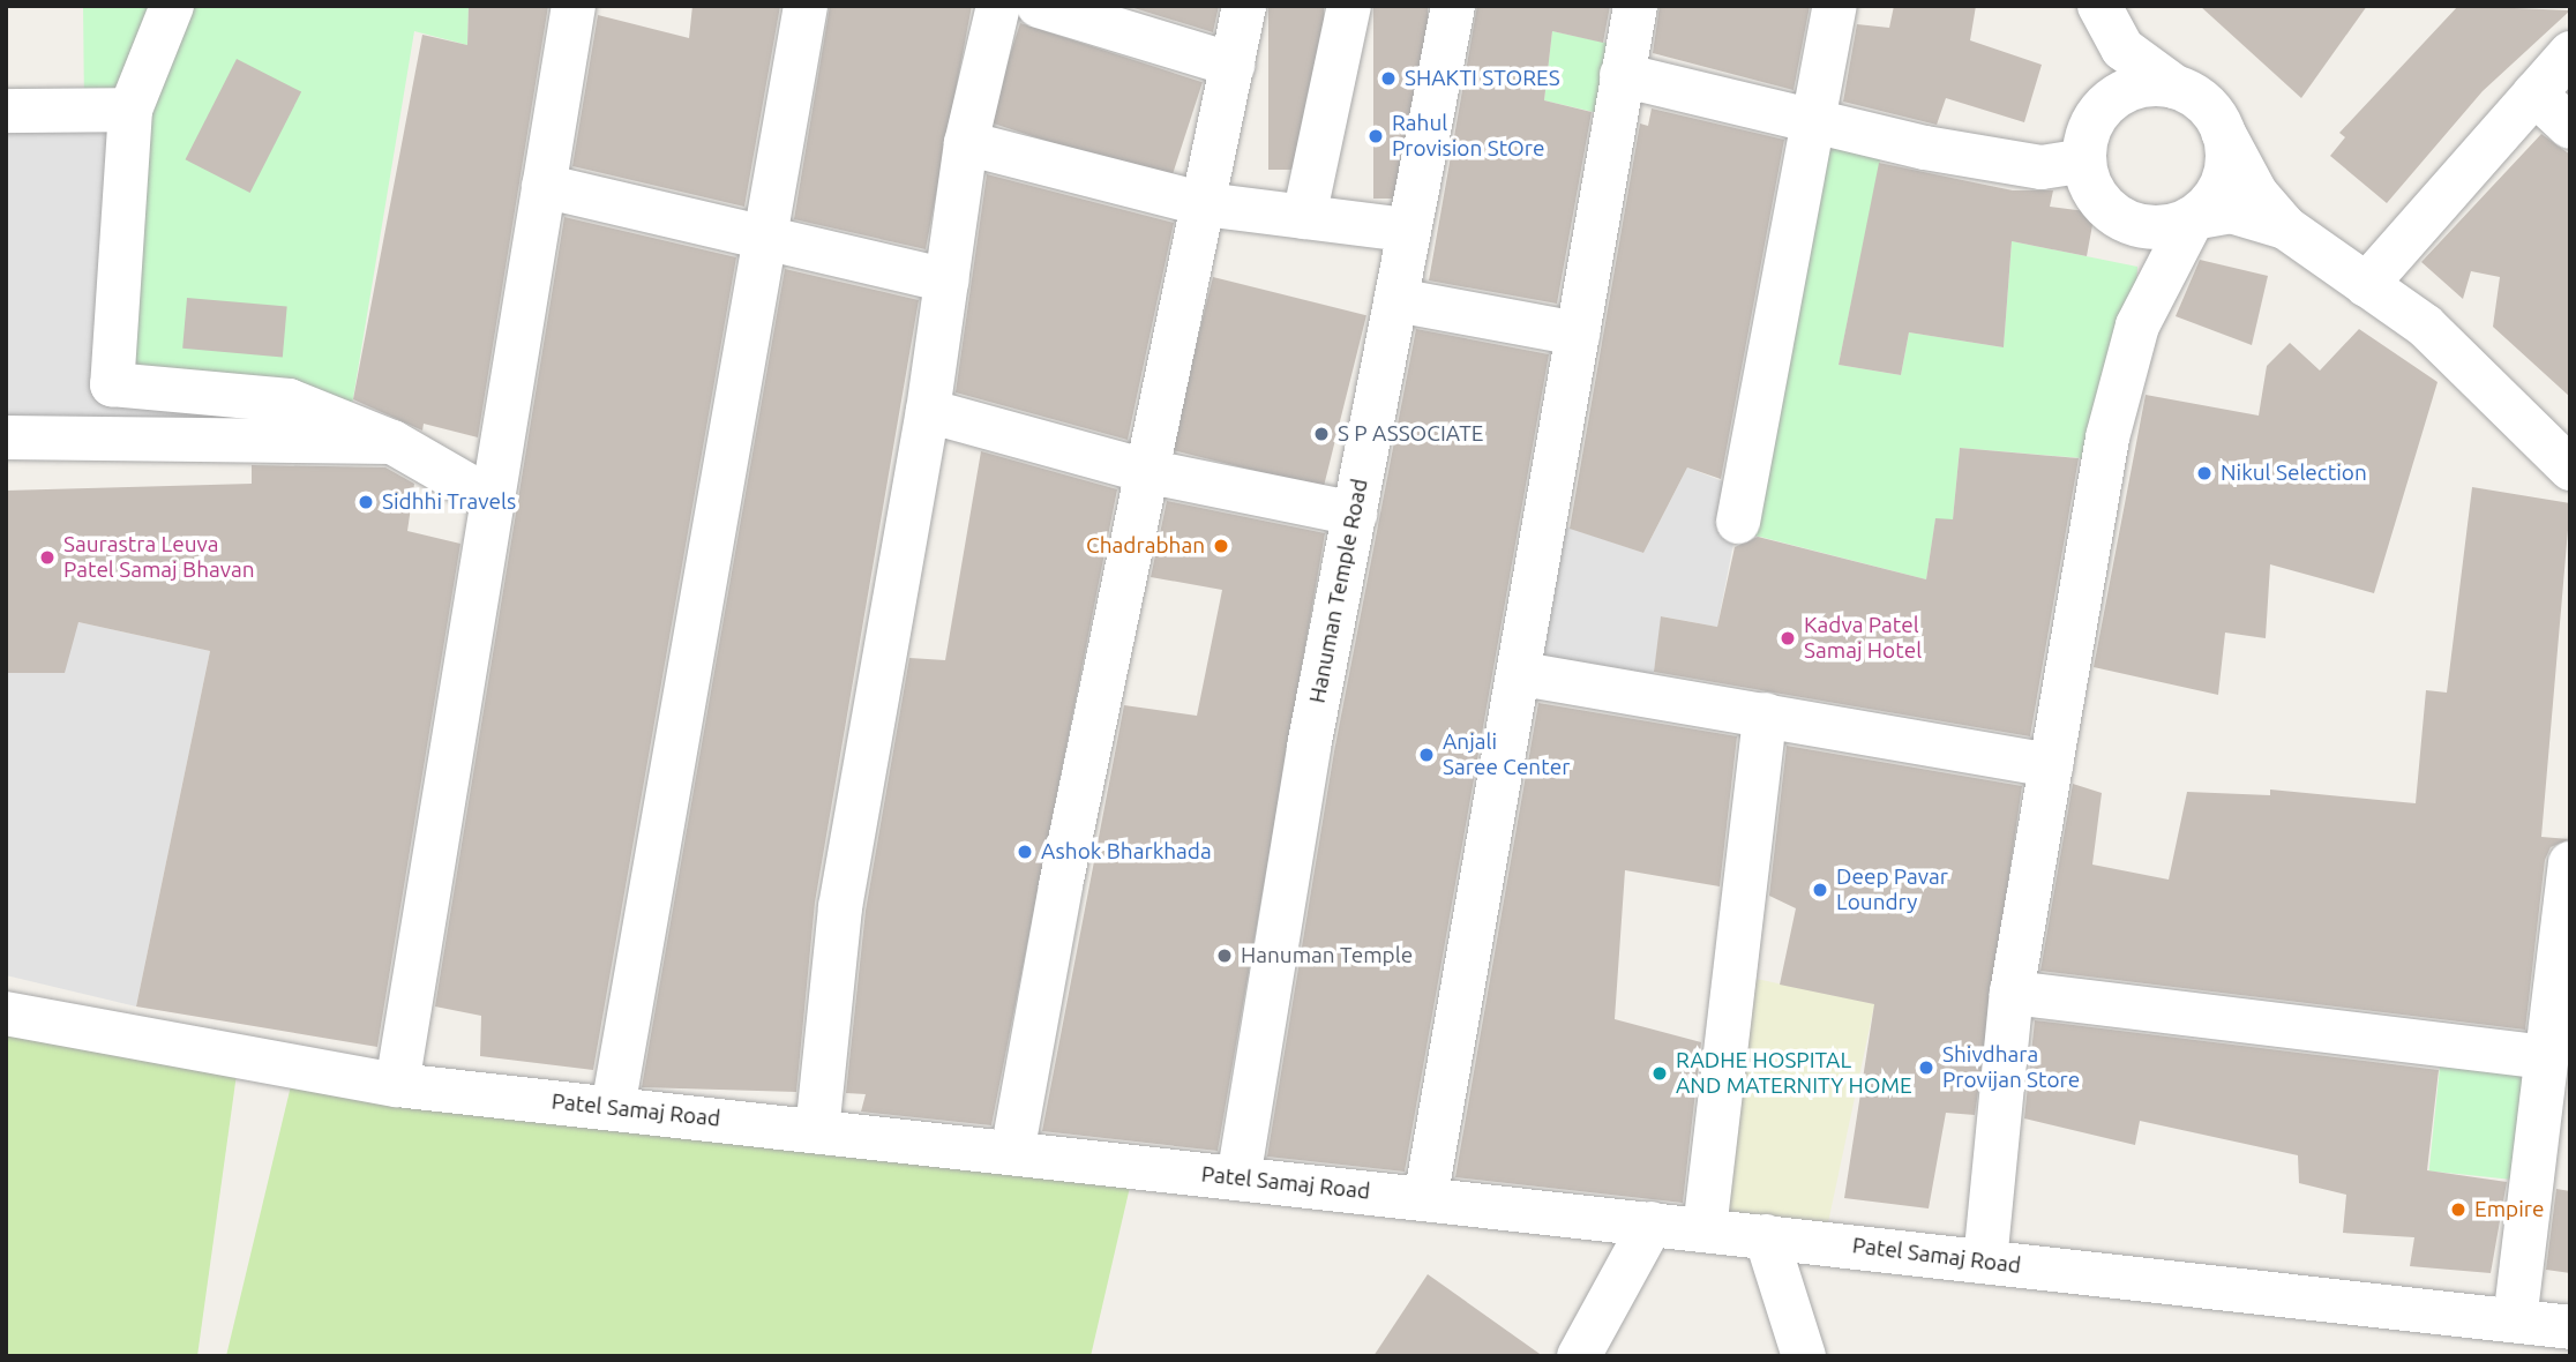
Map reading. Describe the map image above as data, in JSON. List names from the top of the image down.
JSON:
{
  "streets": {
    "street": ["Hanuman Temple Road", "Patel Samaj Road"]
  },
  "crossings": [
    ["Hanuman Temple Road", "Patel Samaj Road"]
  ],
  "places": [
    "SHAKTI STORES",
    "Rahul Provision StOre",
    "S P ASSOCIATE",
    "Nikul Selection",
    "Sidhhi Travels",
    "Chadrabhan",
    "Saurastra Leuva Patel Samaj Bhavan",
    "Kadva Patel Samaj Hotel",
    "Anjali Saree Center",
    "Ashok Bharkhada",
    "Deep Pavar Loundry",
    "Hanuman Temple",
    "Shivdhara Provijan Store",
    "RADHE HOSPITAL AND MATERNITY HOME",
    "Empire"
  ]
}
